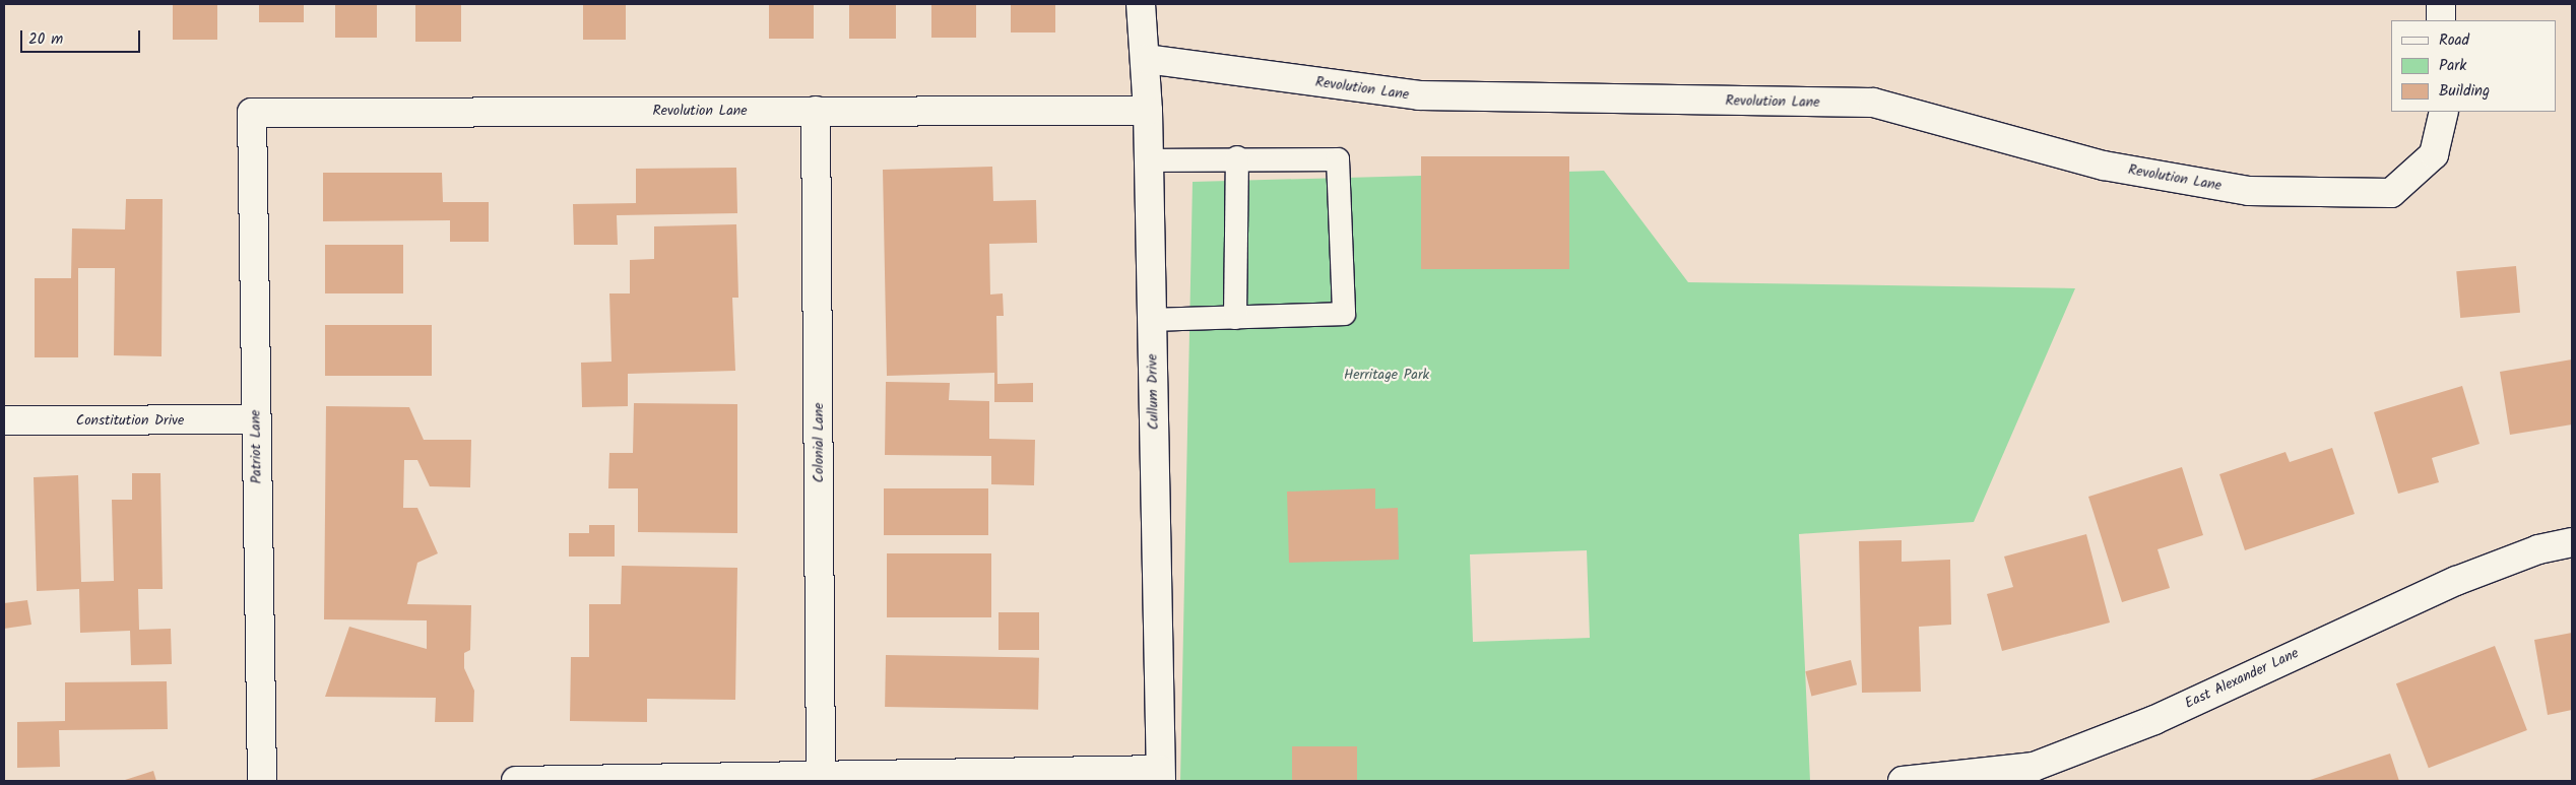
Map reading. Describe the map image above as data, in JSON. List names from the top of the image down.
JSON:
{
  "streets": {
    "street": [
      "Revolution Lane",
      "Cullum Drive",
      "Constitution Drive",
      "Colonial Lane",
      "Patriot Lane",
      "East Alexander Lane"
    ]
  },
  "crossings": [
    ["Revolution Lane", "Cullum Drive"],
    ["Revolution Lane", "Colonial Lane"],
    ["Revolution Lane", "Patriot Lane"],
    ["Constitution Drive", "Patriot Lane"]
  ],
  "parks": ["Herritage Park"],
  "legend": ["Road", "Park", "Building"],
  "scale_bar": "20 m"
}
